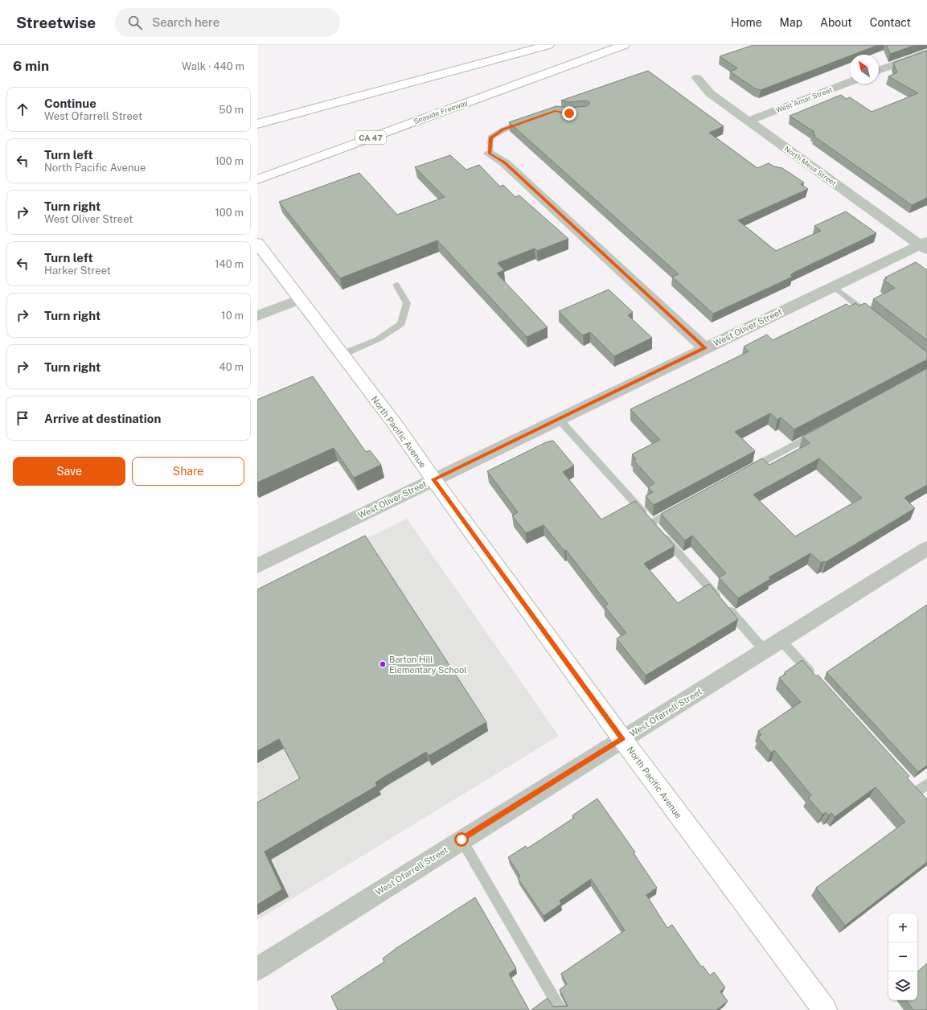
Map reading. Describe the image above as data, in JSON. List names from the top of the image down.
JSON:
{
  "streets": {
    "main road": ["Seaside Freeway", "CA 47", "North Pacific Avenue"],
    "street": [
      "West Amar Street",
      "North Mesa Street",
      "West Oliver Street",
      "West Ofarrell Street"
    ]
  },
  "crossings": [
    ["West Amar Street", "North Mesa Street"],
    ["North Mesa Street", "West Oliver Street"],
    ["West Oliver Street", "North Pacific Avenue"],
    ["North Pacific Avenue", "West Ofarrell Street"]
  ],
  "places": ["Barton Hill Elementary School"],
  "north": "top left",
  "page": {
    "header": "Streetwise",
    "search": "Search here",
    "nav": [
      "Home",
      "Map",
      "About",
      "Contact"
    ],
    "heading": ["6 min", "Walk · 440 m"],
    "list": [
      ["Continue", "West Ofarrell Street", "50 m"],
      ["Turn left", "North Pacific Avenue", "100 m"],
      ["Turn right", "West Oliver Street", "100 m"],
      ["Turn left", "Harker Street", "140 m"],
      ["Turn right", "10 m"],
      ["Turn right", "40 m"],
      "Arrive at destination"
    ],
    "buttons": ["Save", "Share"],
    "map_buttons": ["+", "−"]
  }
}
